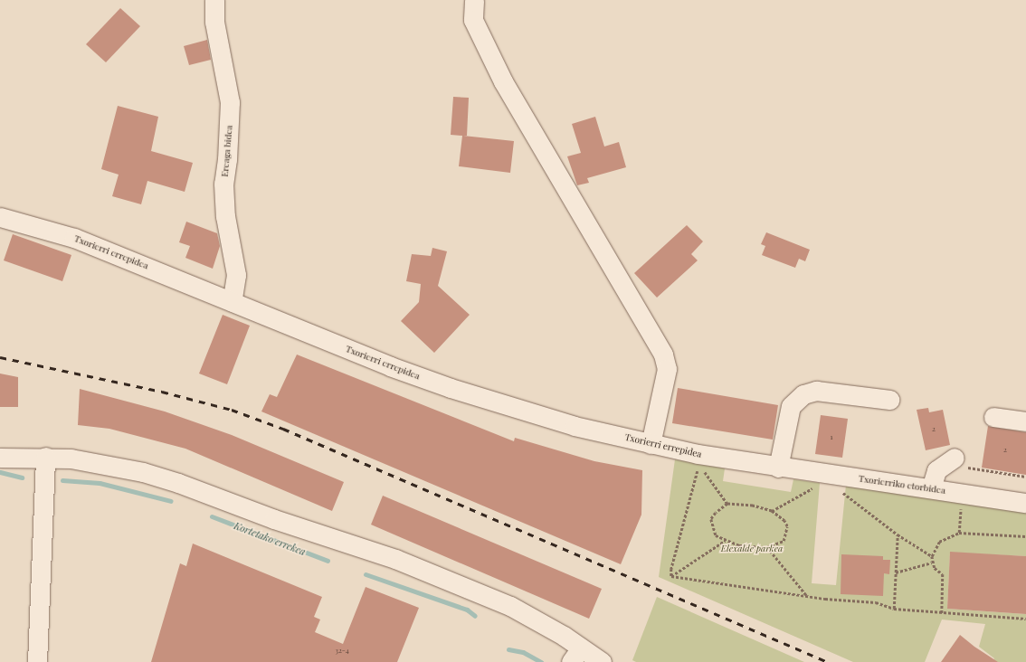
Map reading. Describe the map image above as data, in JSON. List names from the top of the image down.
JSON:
{
  "streets": {
    "street": ["Ereaga bidea", "Txorierri errepidea", "Txorierriko etorbidea"]
  },
  "crossings": [
    ["Ereaga bidea", "Txorierri errepidea"],
    ["Txorierri errepidea", "Txorierriko etorbidea"]
  ],
  "water": ["Kortetako errekea"],
  "parks": ["Elexalde parkea"],
  "house_numbers": [
    "2",
    "1",
    "2",
    "32-4"
  ]
}
